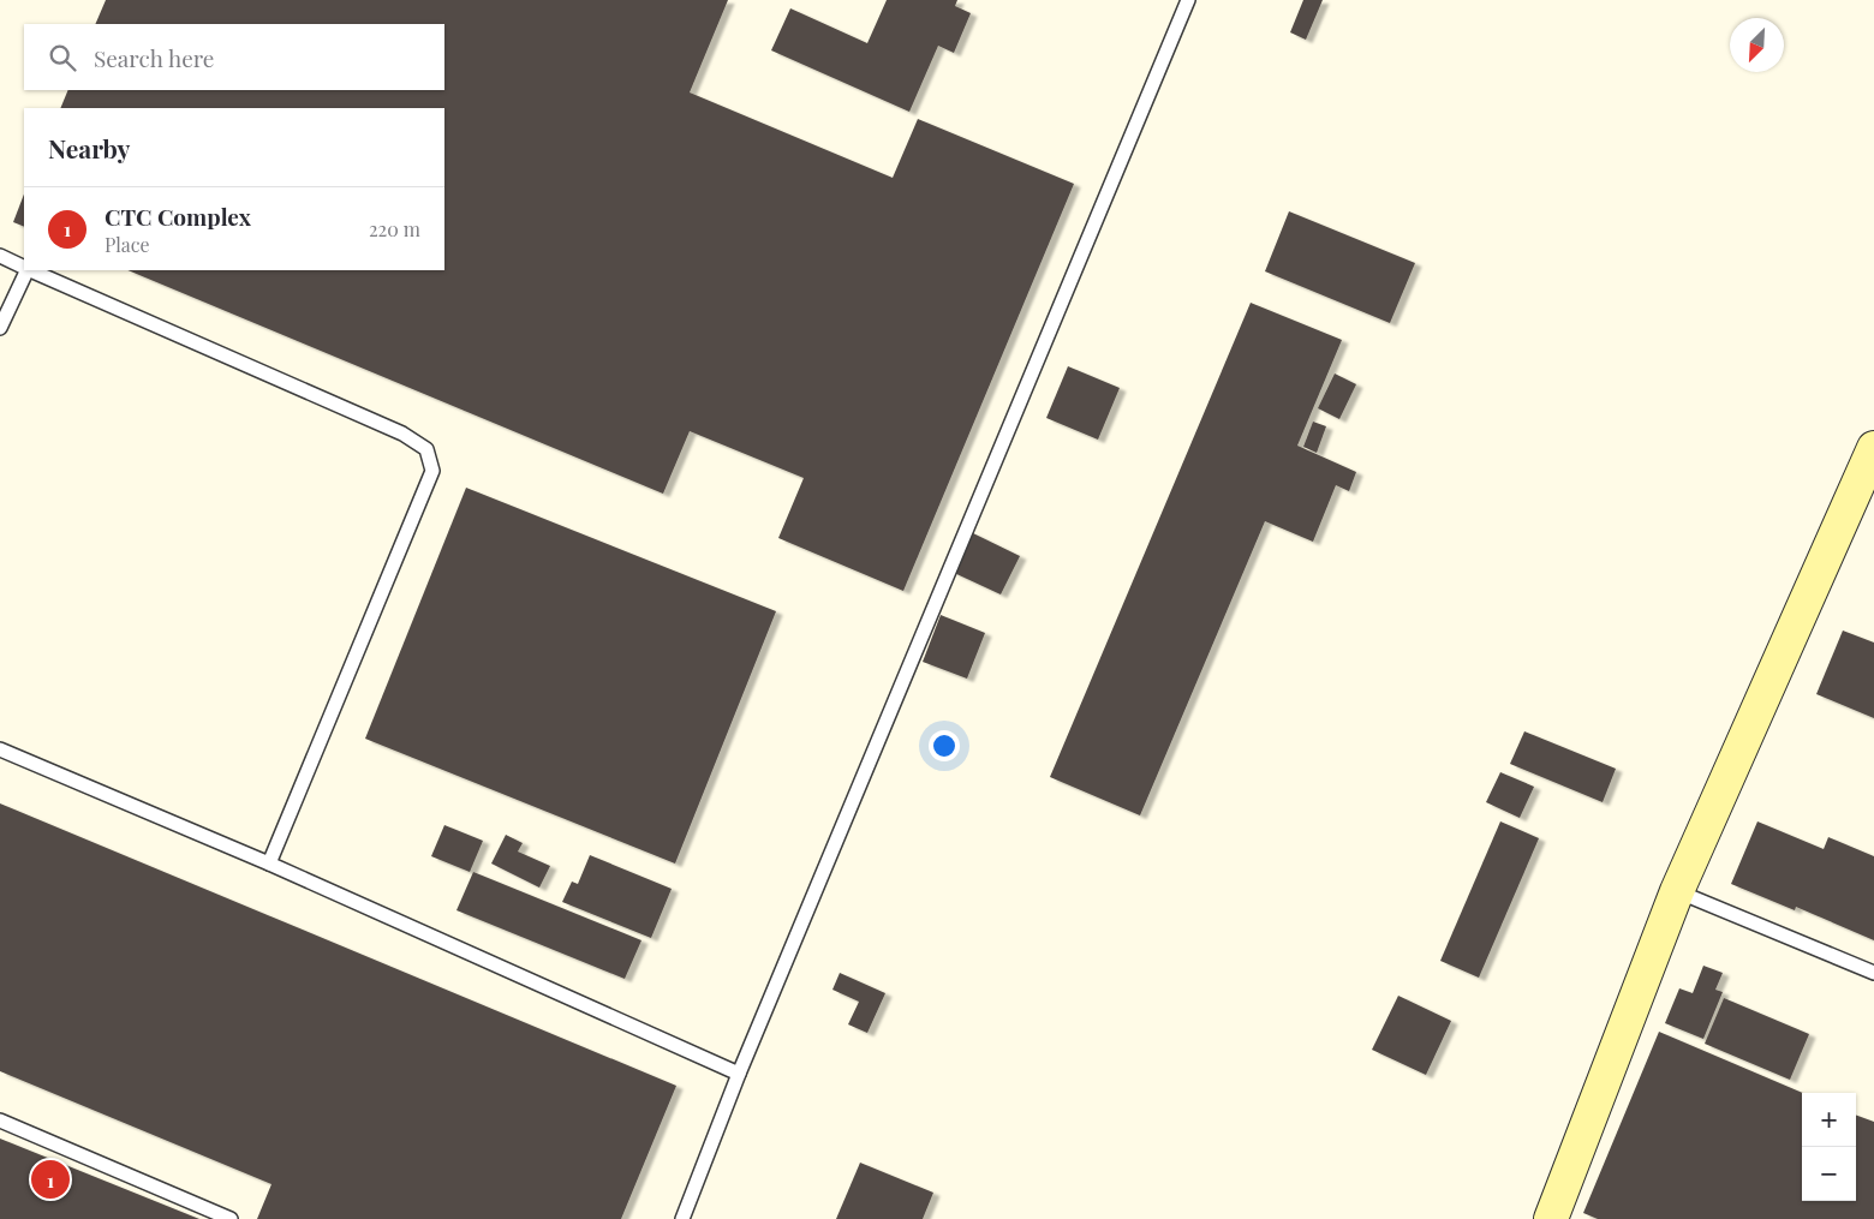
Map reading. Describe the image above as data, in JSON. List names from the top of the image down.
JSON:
{
  "north": "bottom left",
  "page": {
    "search": "Search here",
    "heading": "Nearby",
    "list": [
      {
        "mark": "1",
        "name": "CTC Complex",
        "note": "Place",
        "value": "220 m"
      }
    ],
    "map_buttons": ["+", "−"],
    "pins": "1"
  }
}
